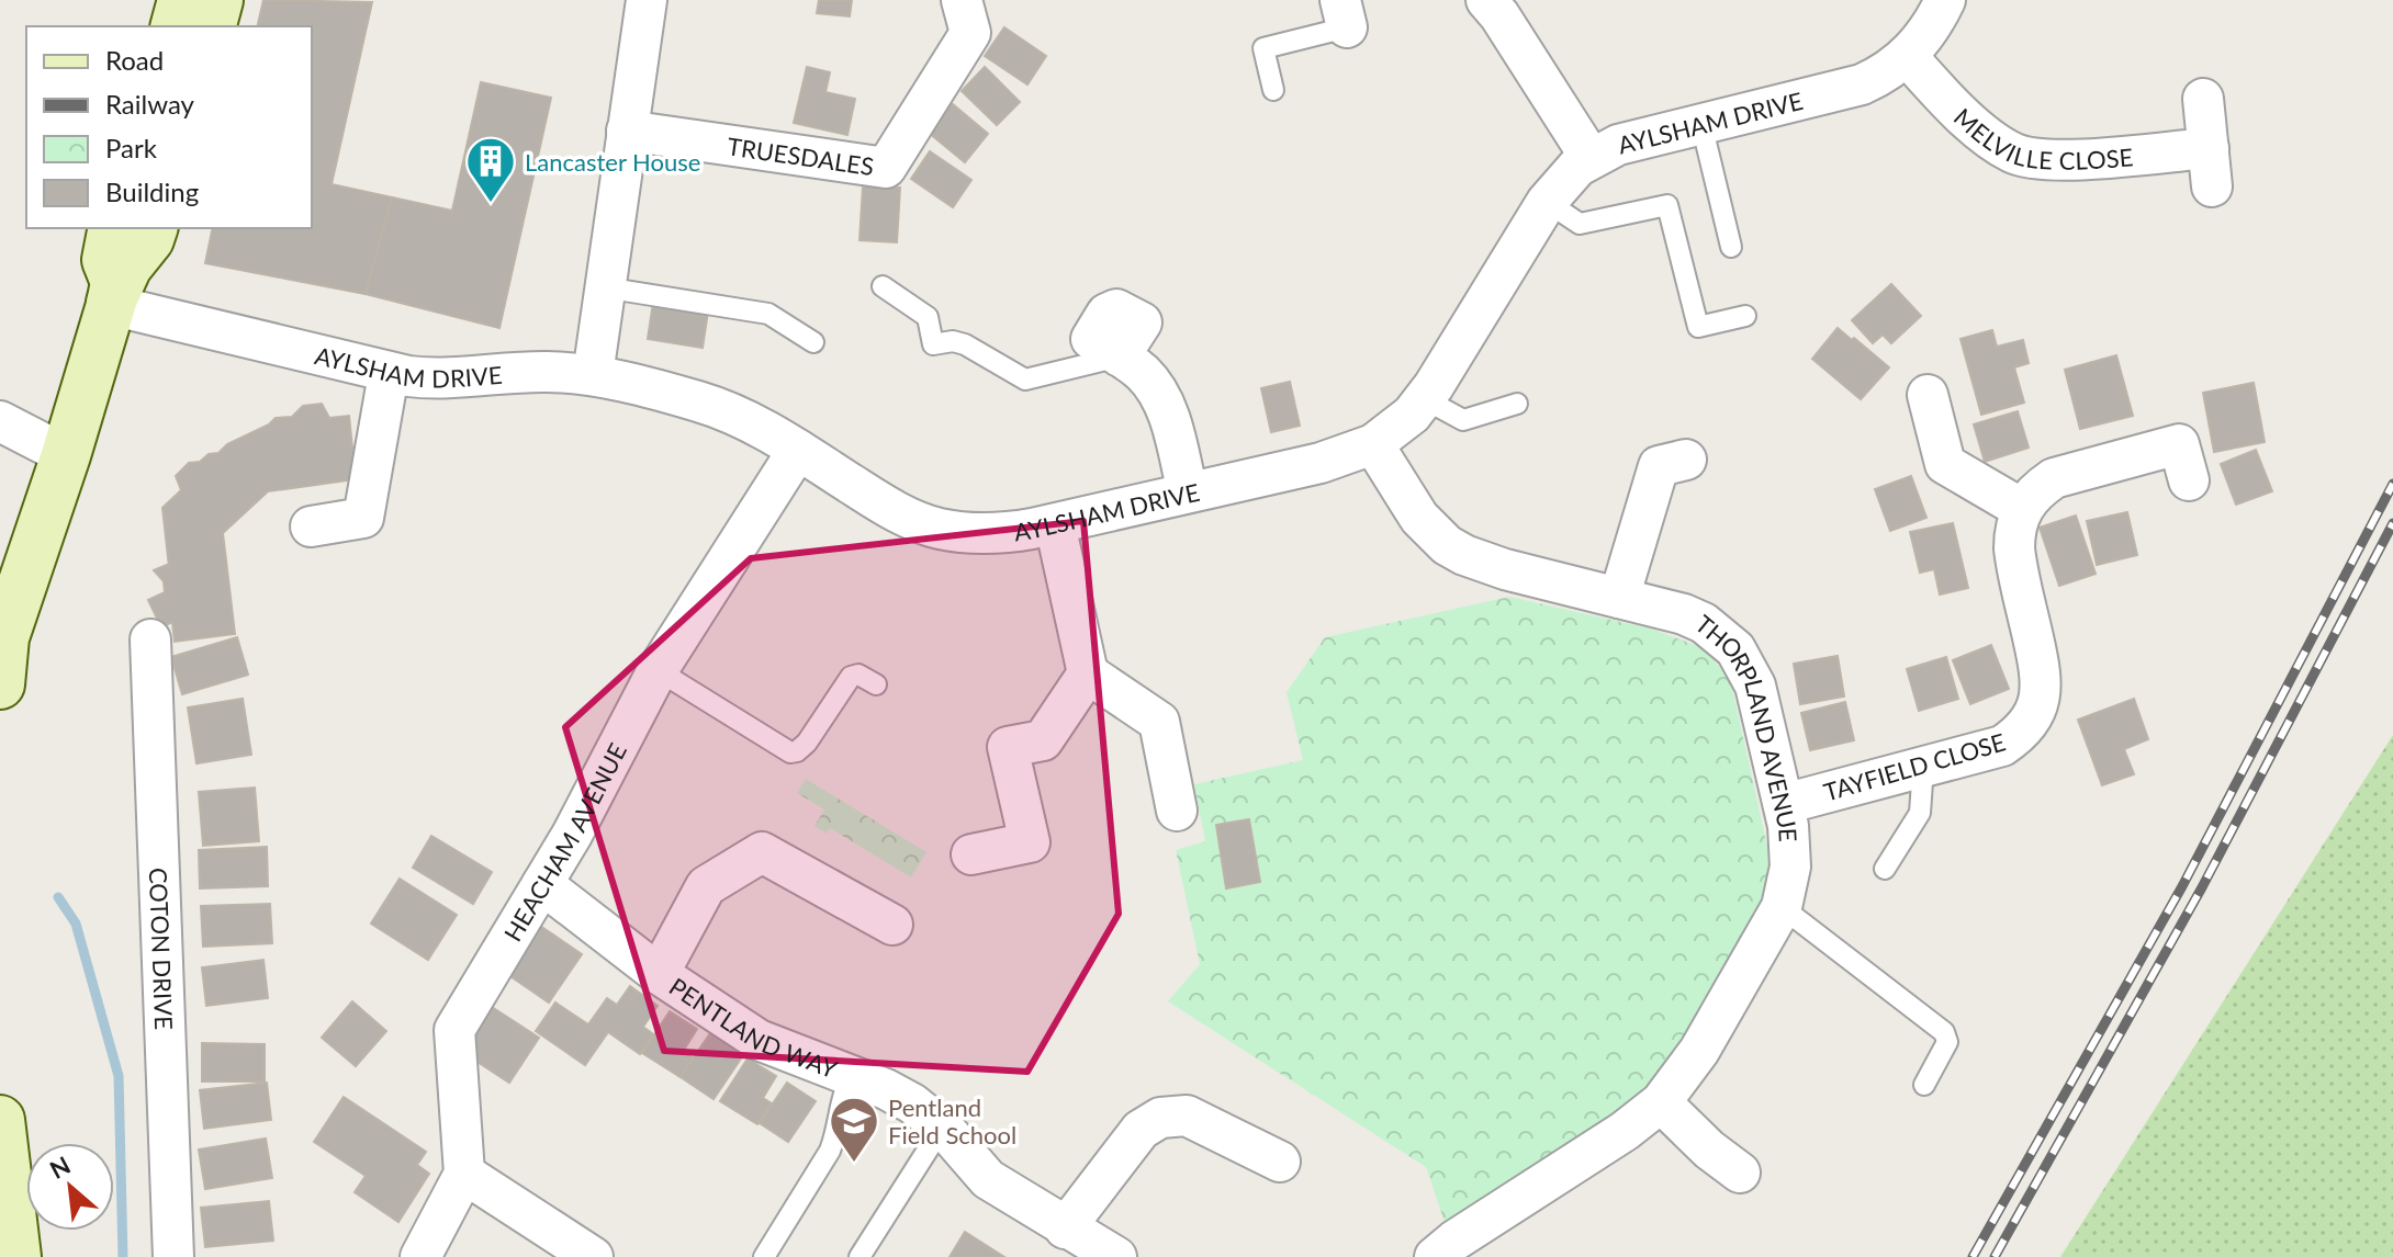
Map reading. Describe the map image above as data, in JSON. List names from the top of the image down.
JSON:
{
  "streets": {
    "street": [
      "AYLSHAM DRIVE",
      "MELVILLE CLOSE",
      "TRUESDALES",
      "THORPLAND AVENUE",
      "TAYFIELD CLOSE",
      "HEACHAM AVENUE",
      "COTON DRIVE",
      "PENTLAND WAY"
    ]
  },
  "crossings": [
    ["AYLSHAM DRIVE", "MELVILLE CLOSE"],
    ["AYLSHAM DRIVE", "THORPLAND AVENUE"],
    ["AYLSHAM DRIVE", "HEACHAM AVENUE"],
    ["THORPLAND AVENUE", "TAYFIELD CLOSE"],
    ["HEACHAM AVENUE", "PENTLAND WAY"]
  ],
  "places": {
    "building": ["Lancaster House"],
    "school or university": ["Pentland Field School"]
  },
  "legend": [
    "Road",
    "Railway",
    "Park",
    "Building"
  ],
  "north": "top left"
}
